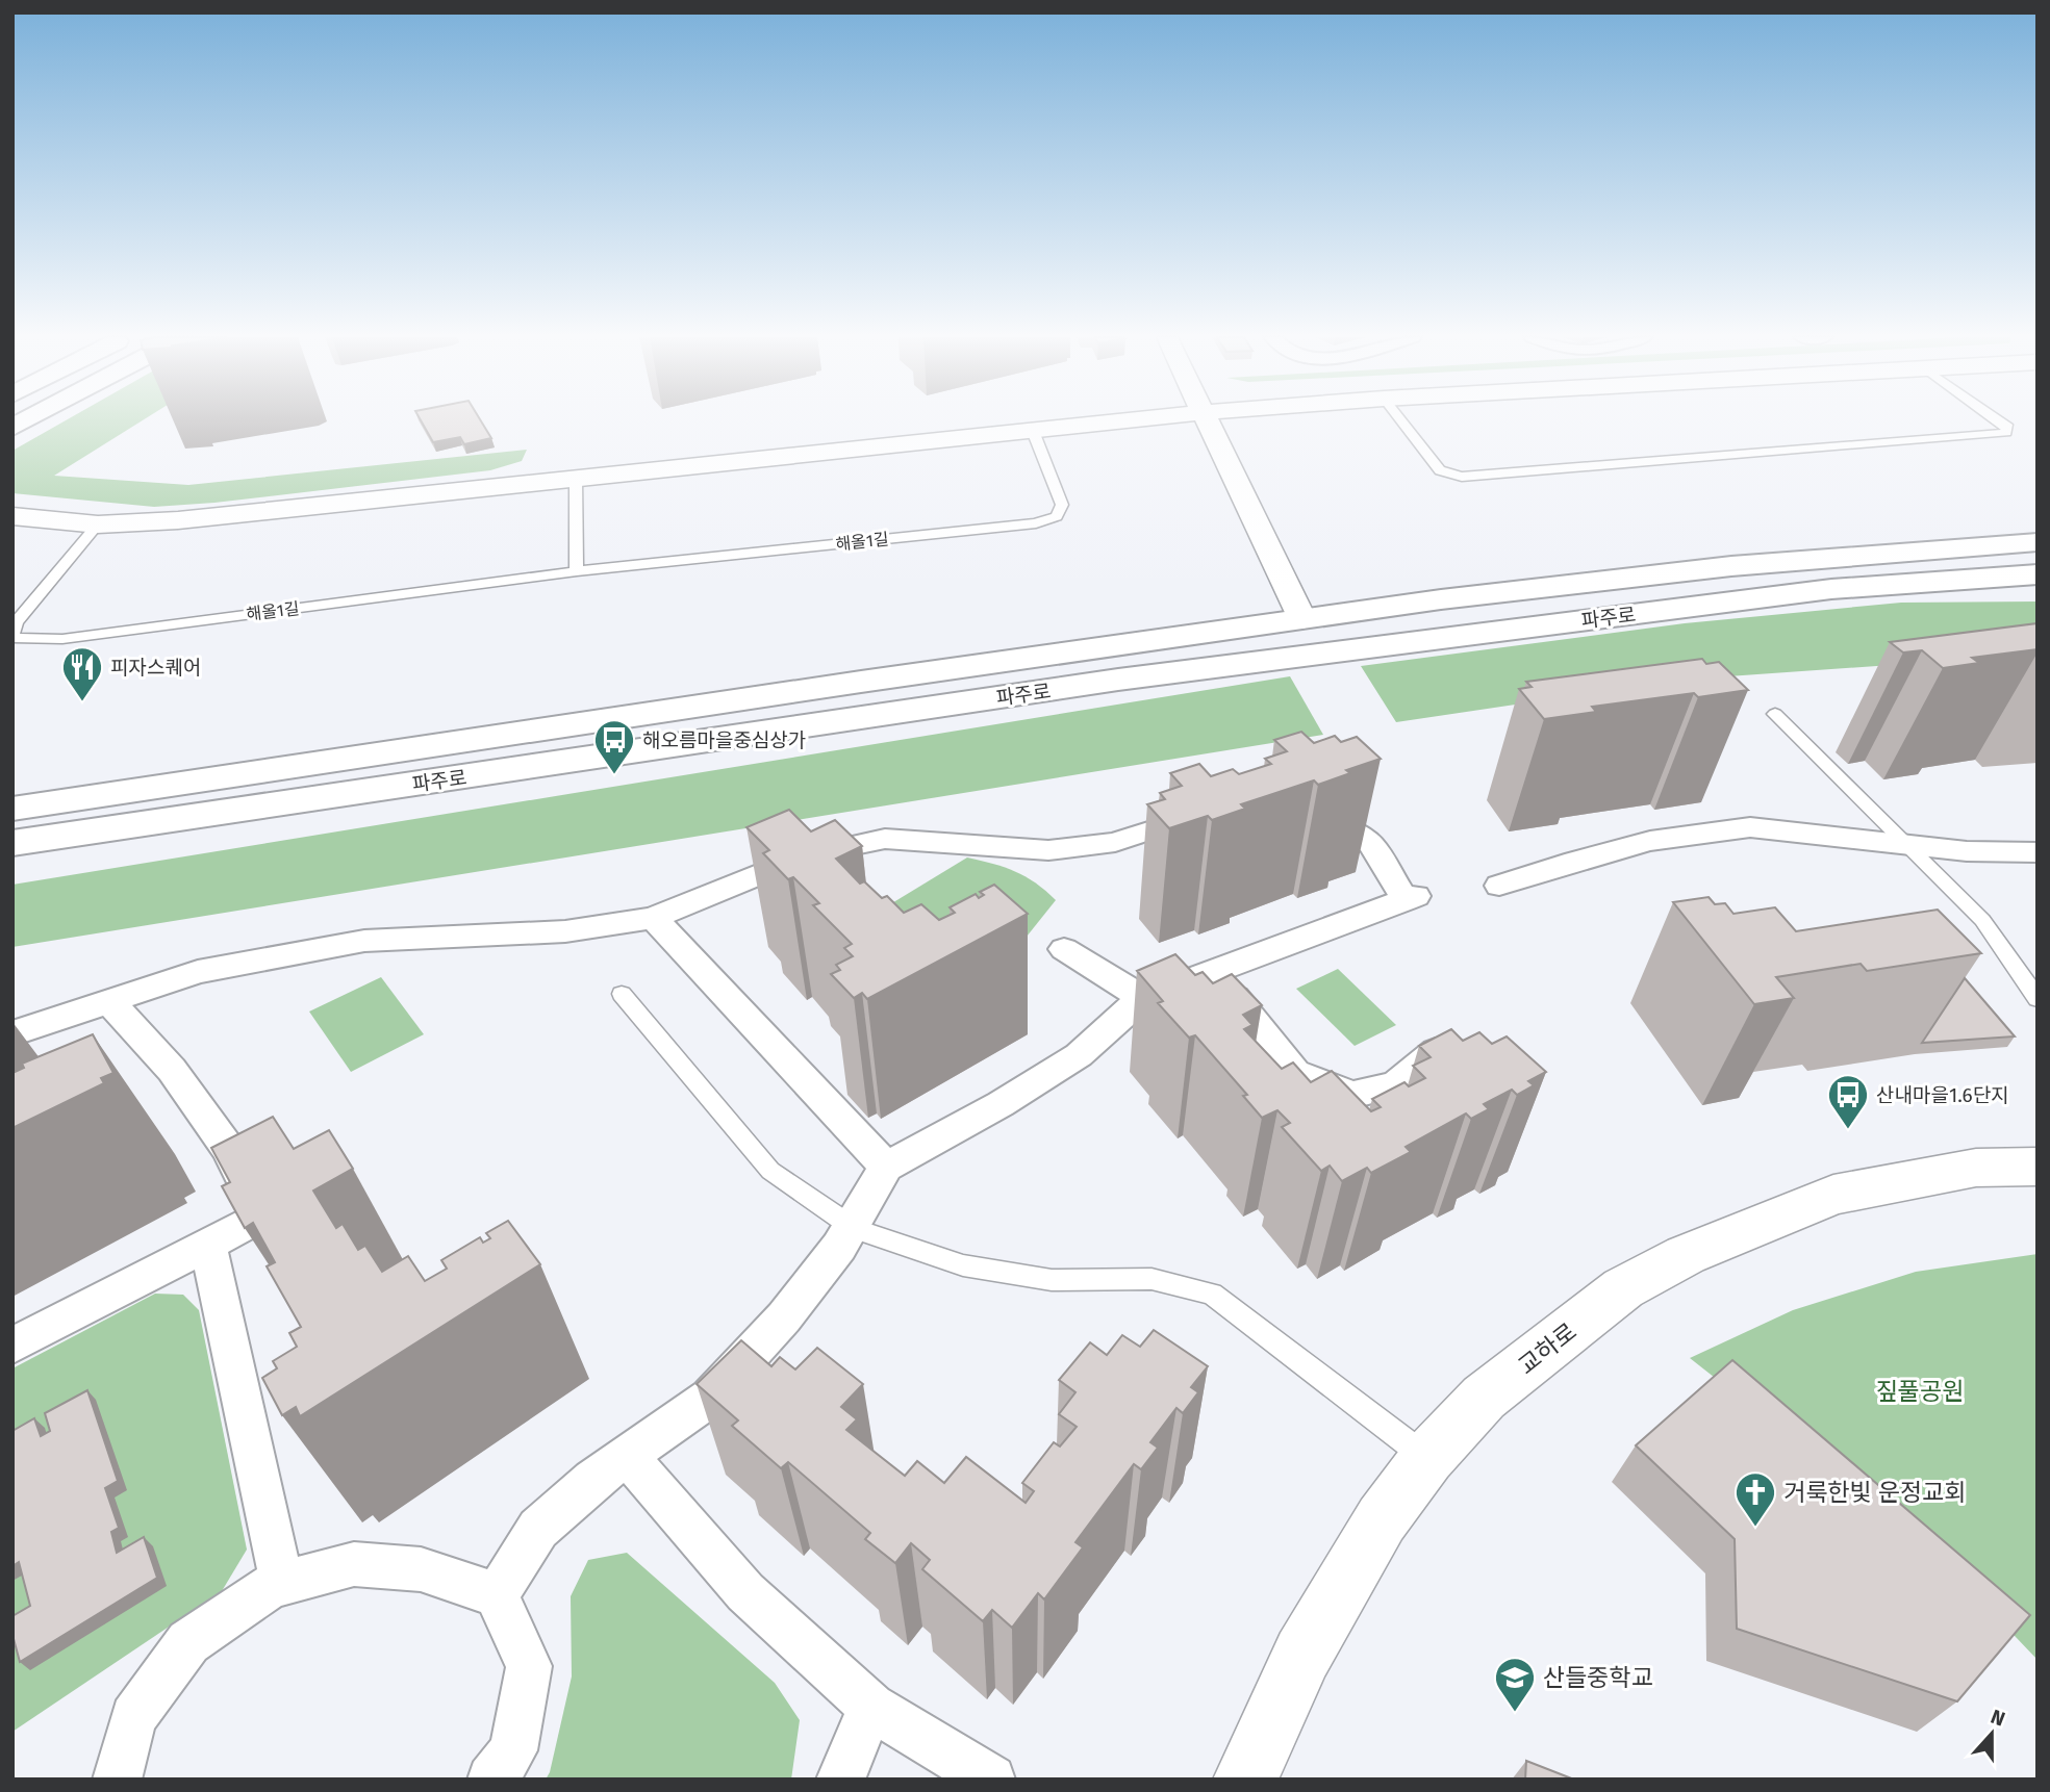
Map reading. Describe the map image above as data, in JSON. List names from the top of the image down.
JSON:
{
  "streets": {
    "main road": ["파주로"],
    "street": ["교하로"],
    "lane": ["해올1길"]
  },
  "parks": ["짚풀공원"],
  "places": {
    "restaurant": ["피자스퀘어"],
    "bus stop": ["해오름마을중심상가", "산내마을1.6단지"],
    "church": ["거룩한빛 운정교회"],
    "school or university": ["산들중학교"]
  },
  "north": "top"
}
